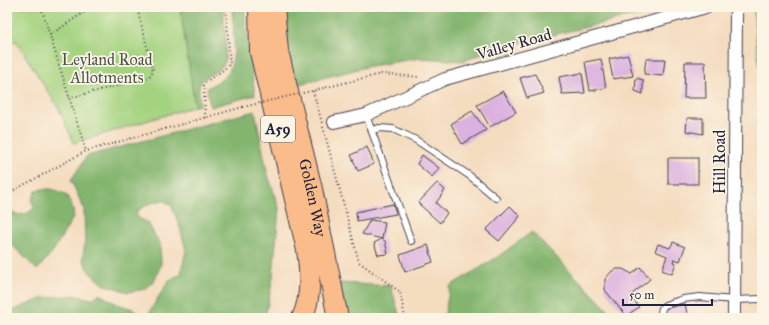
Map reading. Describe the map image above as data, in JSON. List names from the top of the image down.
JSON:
{
  "streets": {
    "highway": ["A59", "Golden Way"],
    "street": ["Valley Road", "Hill Road"]
  },
  "parks": ["Leyland Road Allotments"],
  "scale_bar": "50 m"
}
